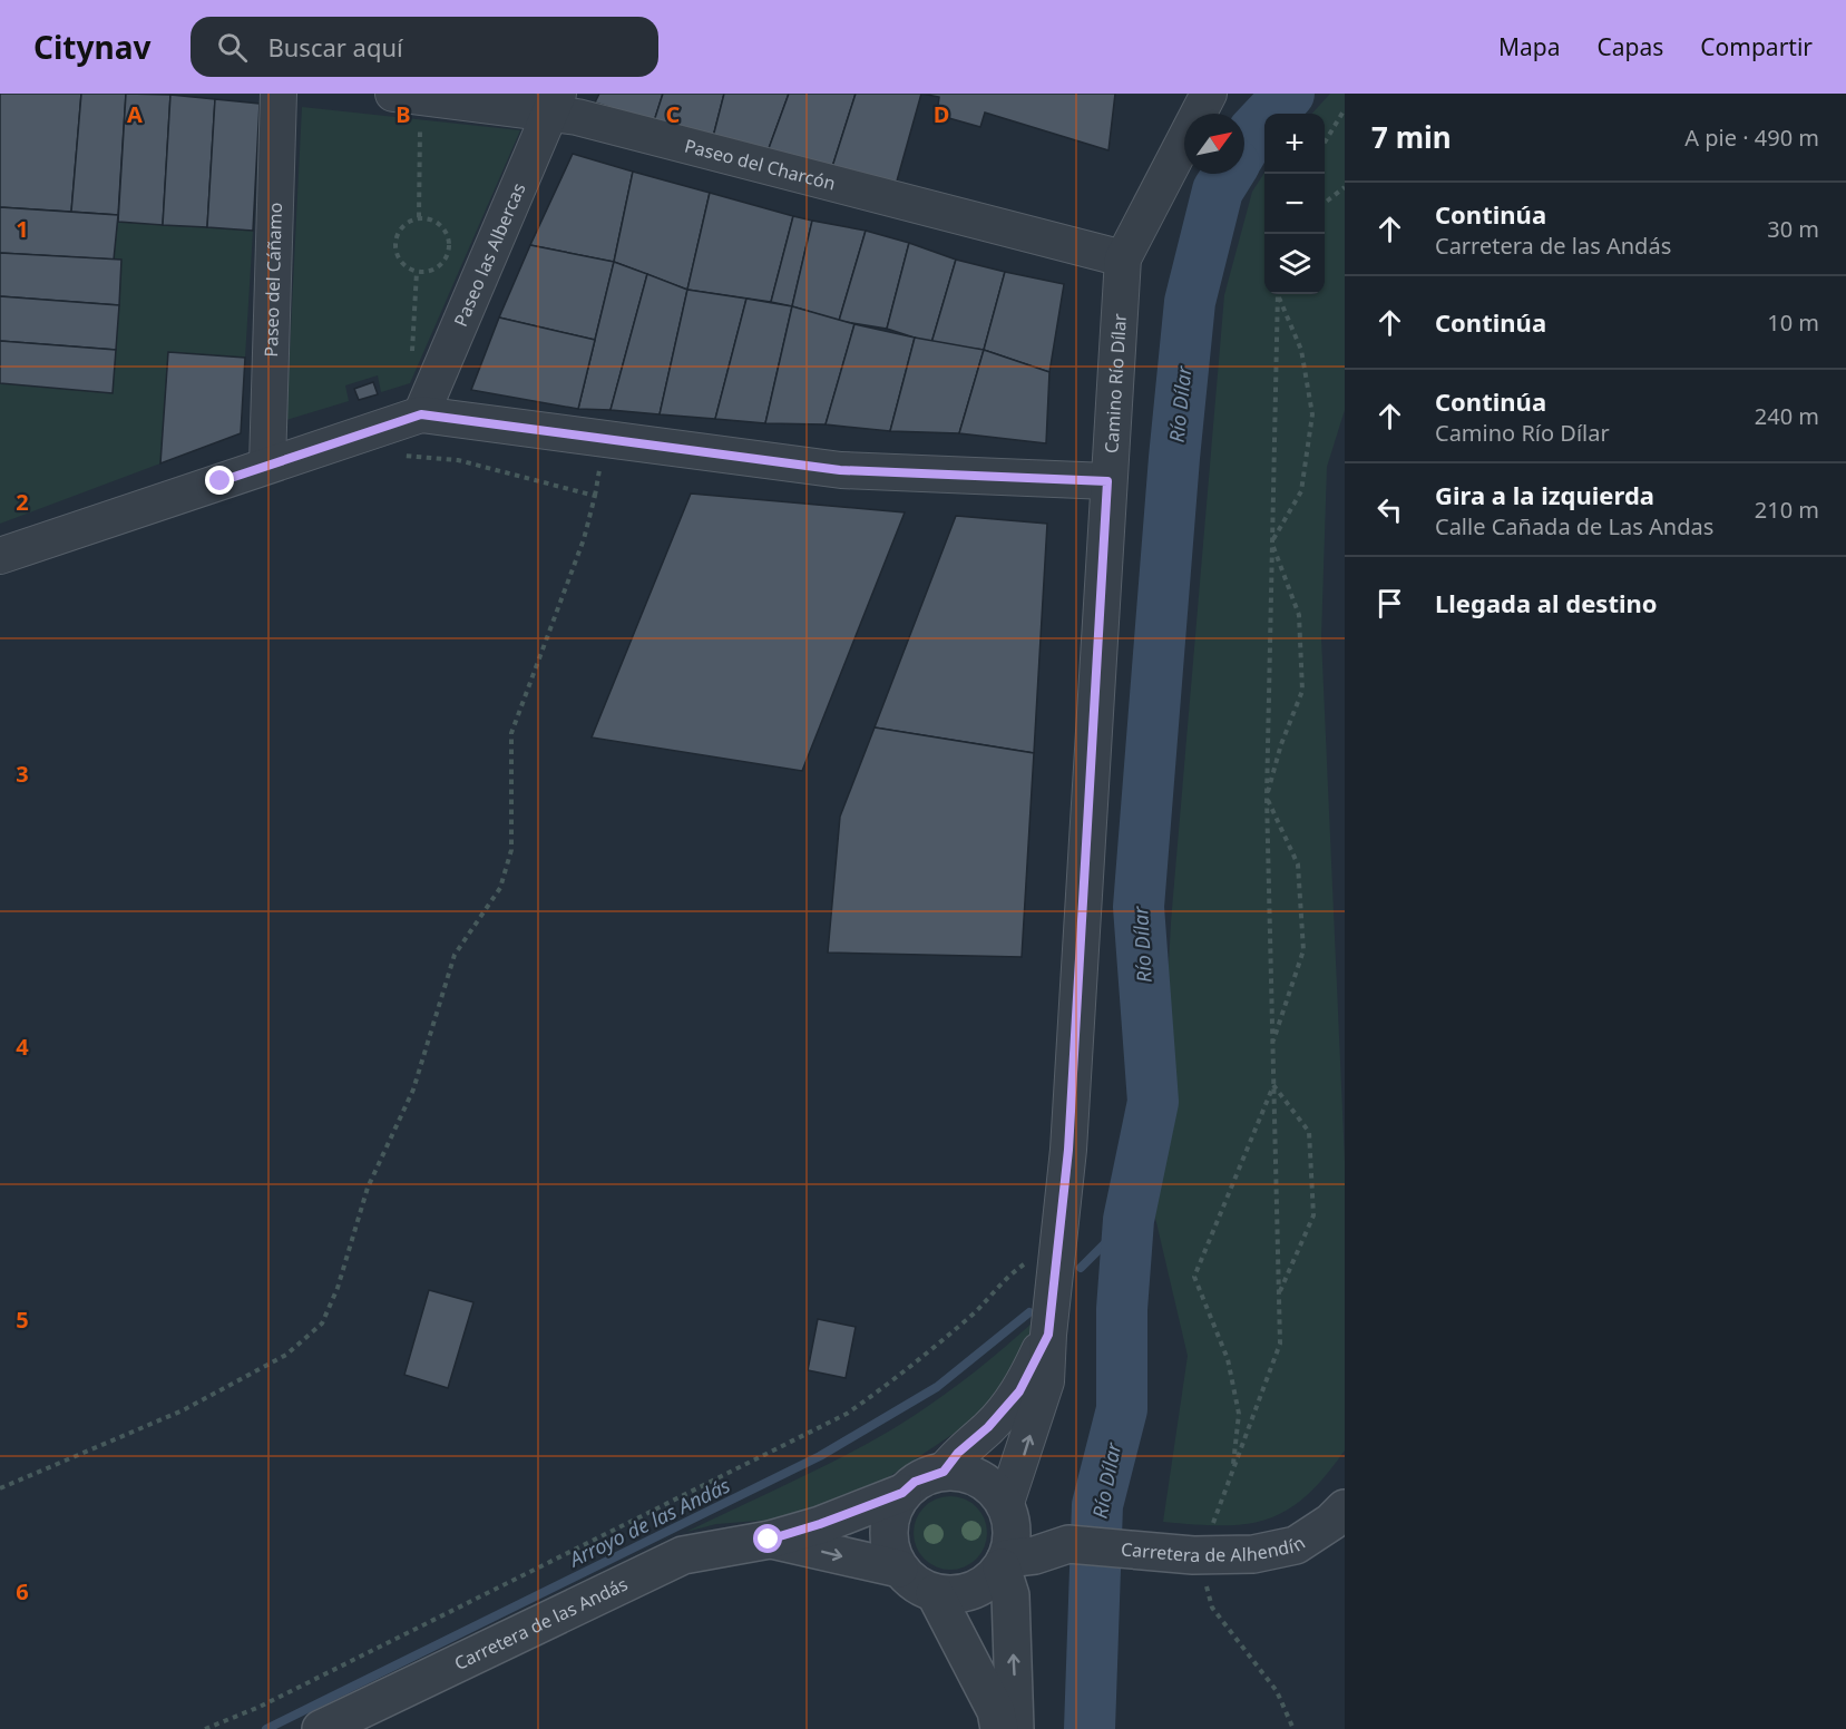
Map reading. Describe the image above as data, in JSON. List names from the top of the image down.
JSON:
{
  "streets": {
    "street": [
      "Paseo del Charcón",
      "Paseo las Albercas",
      "Paseo del Cáñamo",
      "Camino Río Dílar",
      "Carretera de Alhendín",
      "Carretera de las Andás"
    ]
  },
  "crossings": [
    ["Paseo del Charcón", "Paseo las Albercas"],
    ["Paseo del Charcón", "Camino Río Dílar"],
    ["Camino Río Dílar", "Carretera de Alhendín"],
    ["Camino Río Dílar", "Carretera de las Andás"],
    ["Carretera de Alhendín", "Carretera de las Andás"]
  ],
  "water": ["Río Dílar", "Arroyo de las Andás"],
  "north": "top right",
  "page": {
    "header": "Citynav",
    "search": "Buscar aquí",
    "nav": ["Mapa", "Capas", "Compartir"],
    "heading": ["7 min", "A pie · 490 m"],
    "map_buttons": ["+", "−"],
    "list": [
      ["Continúa", "Carretera de las Andás", "30 m"],
      ["Continúa", "10 m"],
      ["Continúa", "Camino Río Dílar", "240 m"],
      ["Gira a la izquierda", "Calle Cañada de Las Andas", "210 m"],
      "Llegada al destino"
    ]
  },
  "grid": {
    "columns": [
      "A",
      "B",
      "C",
      "D"
    ],
    "rows": [
      "1",
      "2",
      "3",
      "4",
      "5",
      "6"
    ]
  }
}
